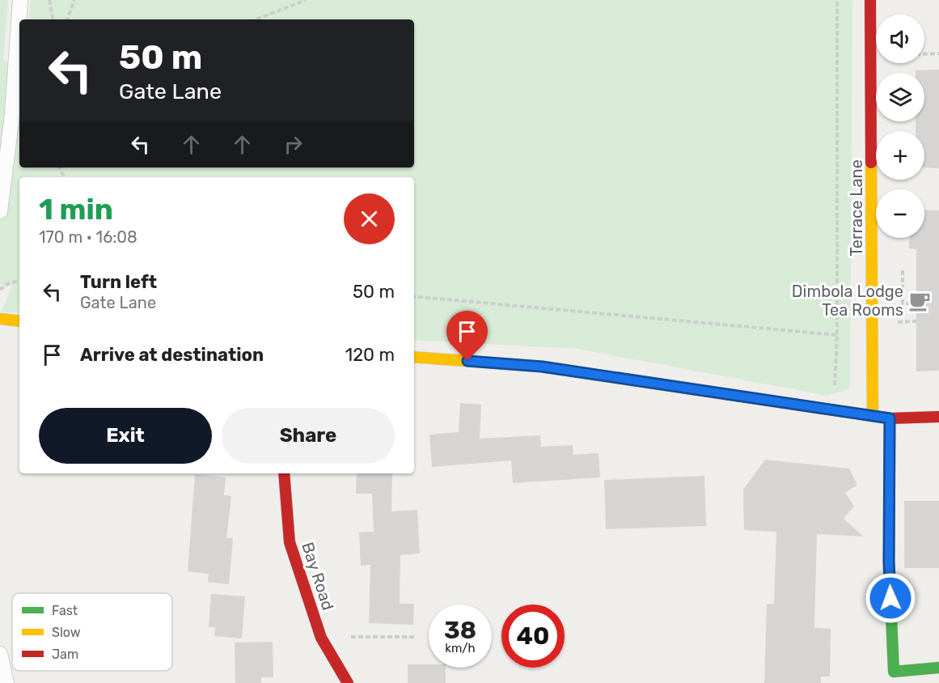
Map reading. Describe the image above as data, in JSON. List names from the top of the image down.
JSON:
{
  "streets": {
    "street": ["Terrace Lane", "Bay Road"]
  },
  "places": {
    "cafe": ["Dimbola Lodge Tea Rooms"]
  },
  "legend": ["Fast", "Slow", "Jam"],
  "page": {
    "map_buttons": ["+", "−"],
    "turn": ["50 m", "Gate Lane"],
    "heading": ["1 min", "170 m · 16:08"],
    "list": [
      {
        "name": "Turn left",
        "note": "Gate Lane",
        "value": "50 m"
      },
      {
        "name": "Arrive at destination",
        "value": "120 m"
      }
    ],
    "buttons": ["Exit", "Share"],
    "speed": "38 km/h",
    "limit": "40"
  }
}
